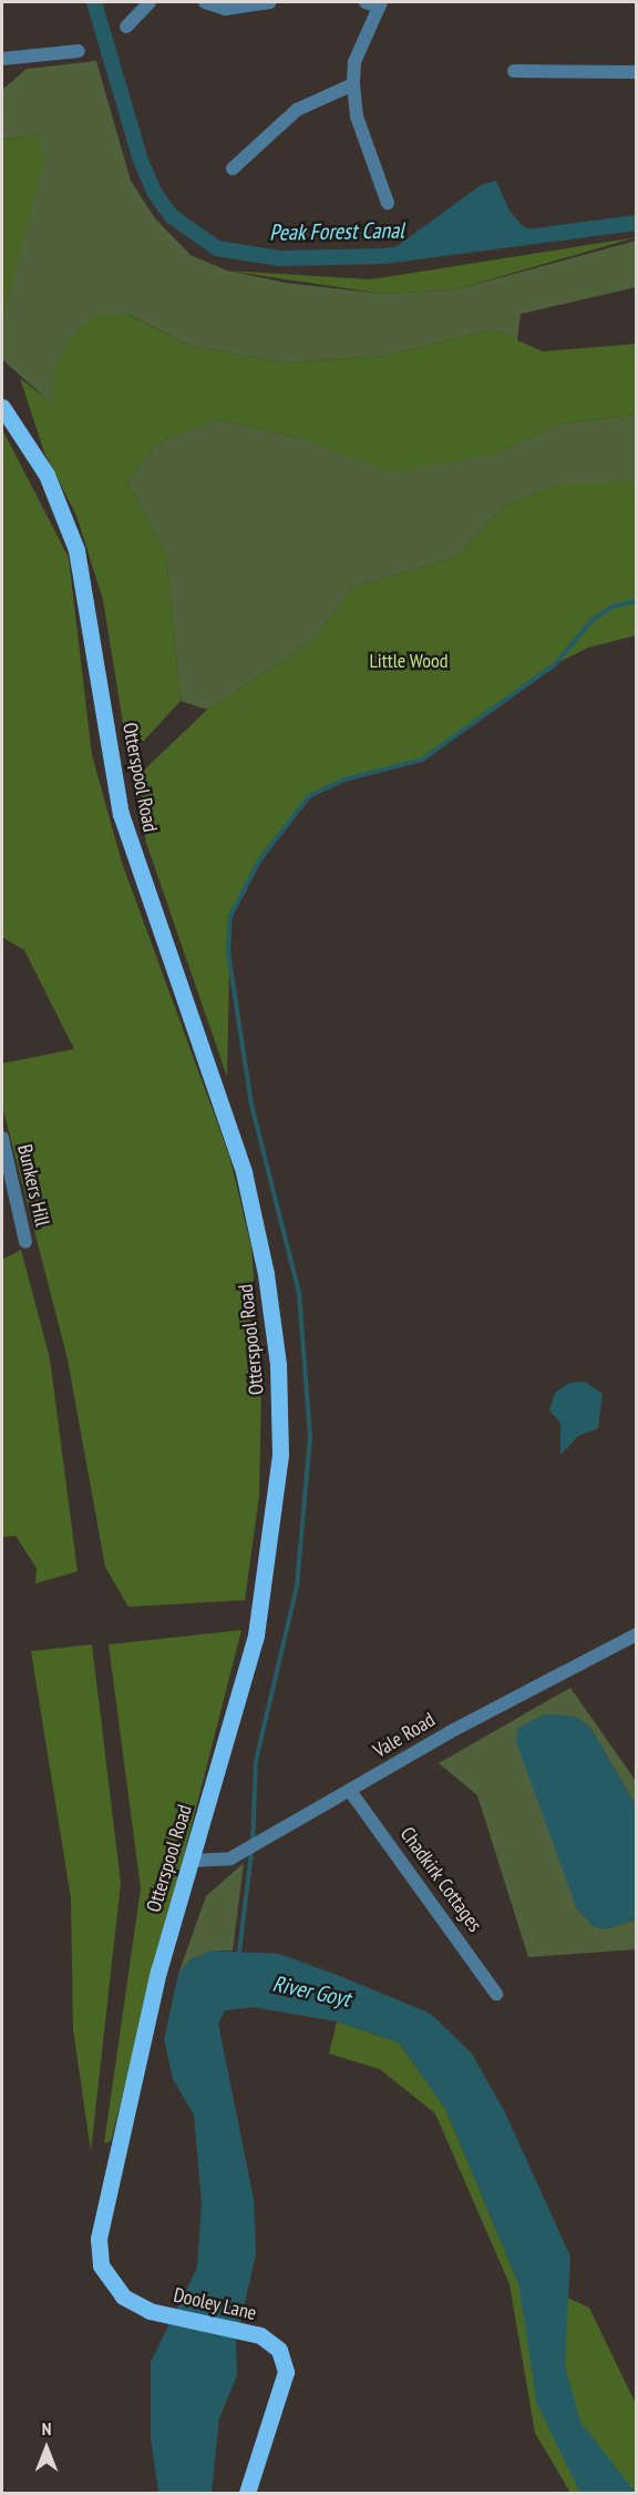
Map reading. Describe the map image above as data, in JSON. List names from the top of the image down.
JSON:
{
  "streets": {
    "main road": ["Otterspool Road", "Dooley Lane"],
    "street": ["Bunkers Hill", "Vale Road", "Chadkirk Cottages"]
  },
  "crossings": [
    ["Otterspool Road", "Vale Road"],
    ["Otterspool Road", "Dooley Lane"],
    ["Vale Road", "Chadkirk Cottages"]
  ],
  "water": ["Peak Forest Canal", "River Goyt"],
  "parks": ["Little Wood"],
  "north": "top"
}
